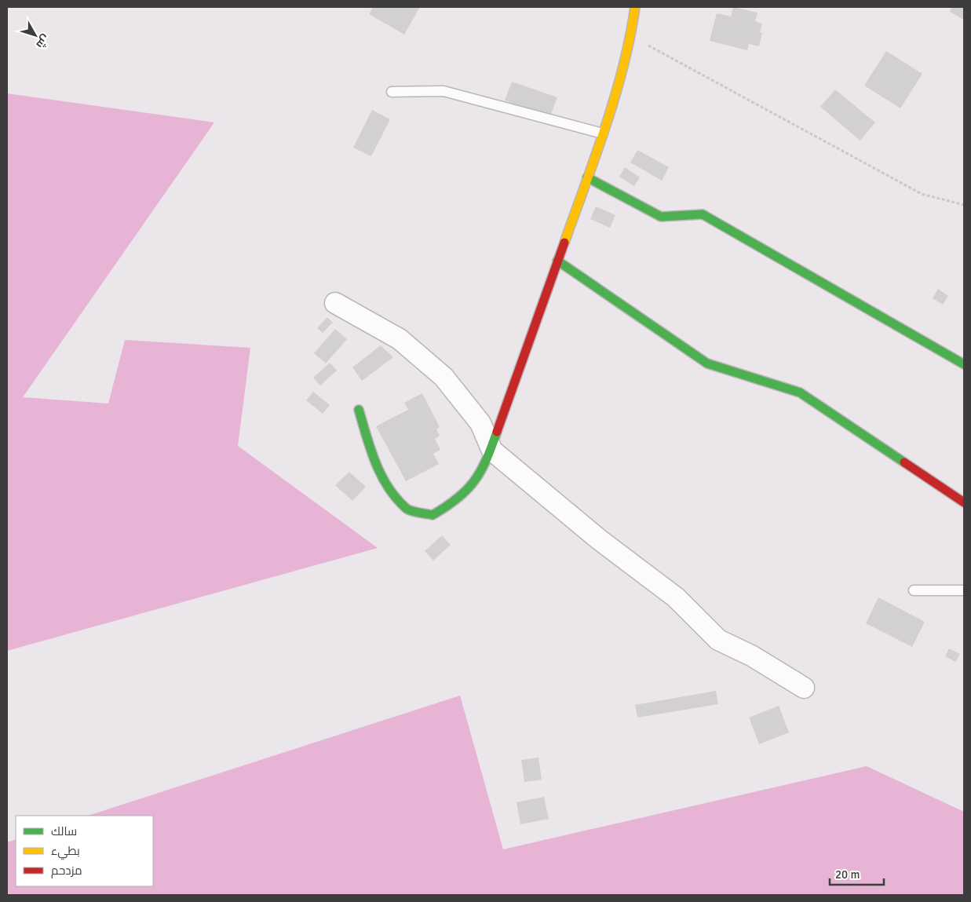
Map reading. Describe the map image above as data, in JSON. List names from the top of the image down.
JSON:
{
  "legend": ["سالك", "بطيء", "مزدحم"],
  "scale_bar": "20 m",
  "north": "bottom right"
}
